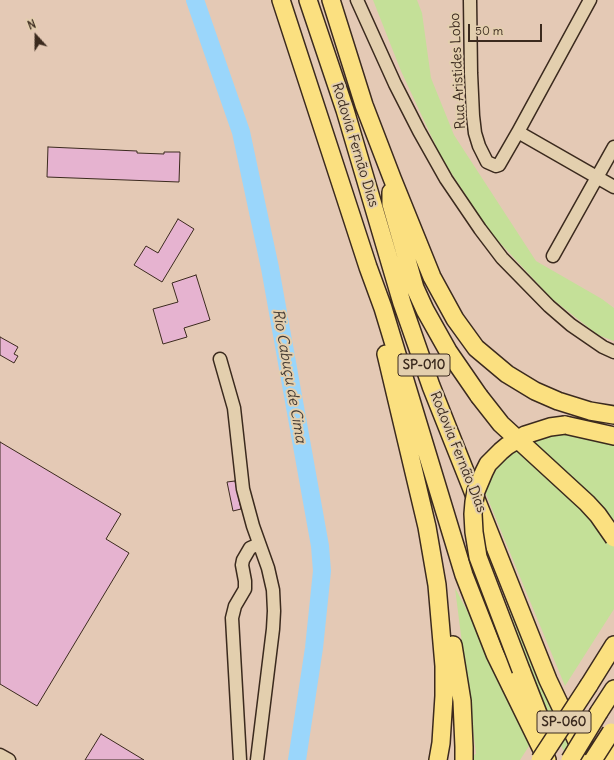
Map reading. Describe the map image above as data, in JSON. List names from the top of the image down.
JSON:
{
  "streets": {
    "highway": ["Rodovia Fernão Dias", "SP-010", "SP-060"],
    "street": ["Rua Aristides Lobo"]
  },
  "crossings": [
    ["Rodovia Fernão Dias", "SP-060"]
  ],
  "water": ["Rio Cabuçu de Cima"],
  "scale_bar": "50 m",
  "north": "top"
}
